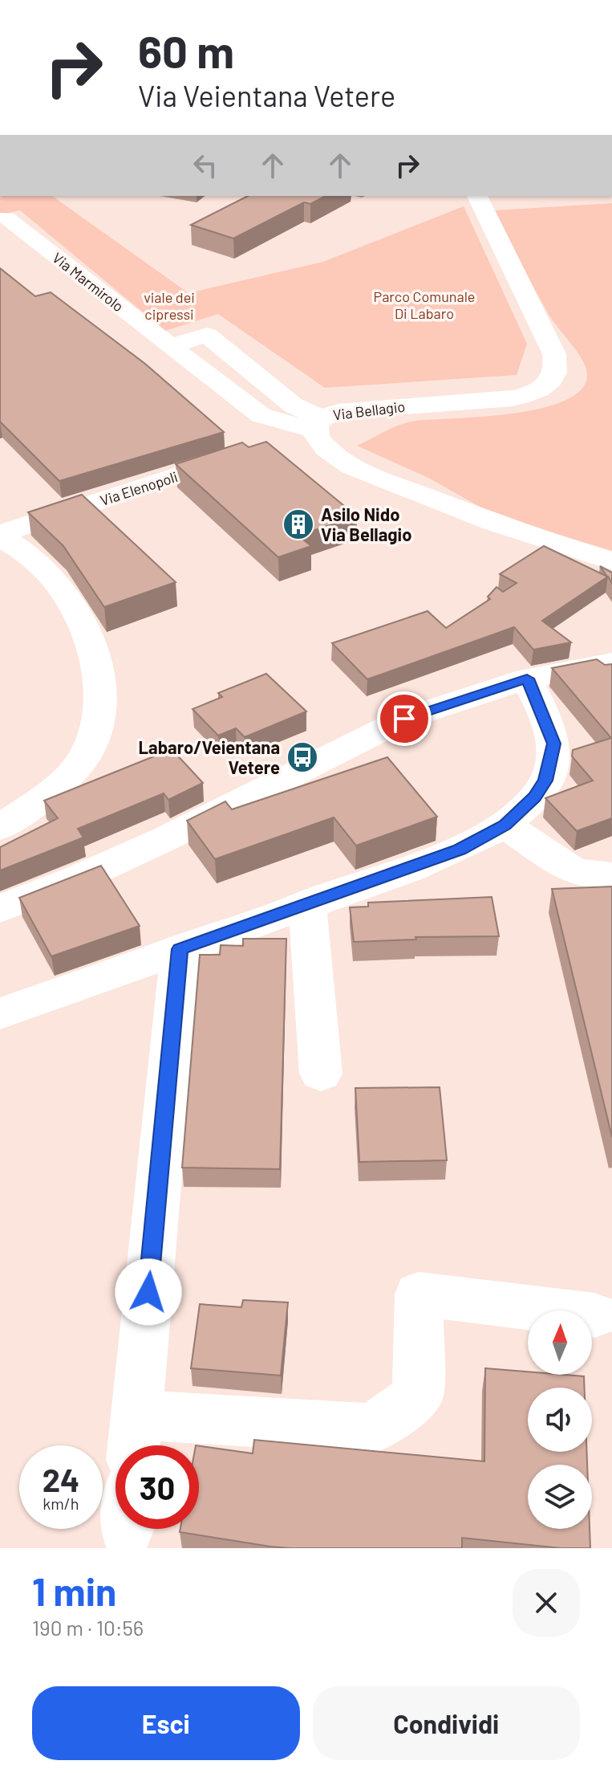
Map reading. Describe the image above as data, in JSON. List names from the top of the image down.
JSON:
{
  "streets": {
    "street": ["Via Marmirolo", "Via Bellagio", "Via Elenopoli"]
  },
  "crossings": [
    ["Via Marmirolo", "Via Bellagio"]
  ],
  "parks": ["Parco Comunale Di Labaro", "viale dei cipressi"],
  "places": {
    "building": ["Asilo Nido Via Bellagio"],
    "bus stop": ["Labaro/Veientana Vetere"]
  },
  "north": "top",
  "page": {
    "turn": ["60 m", "Via Veientana Vetere"],
    "speed": "24 km/h",
    "limit": "30",
    "heading": ["1 min", "190 m · 10:56"],
    "buttons": ["Esci", "Condividi"]
  }
}
